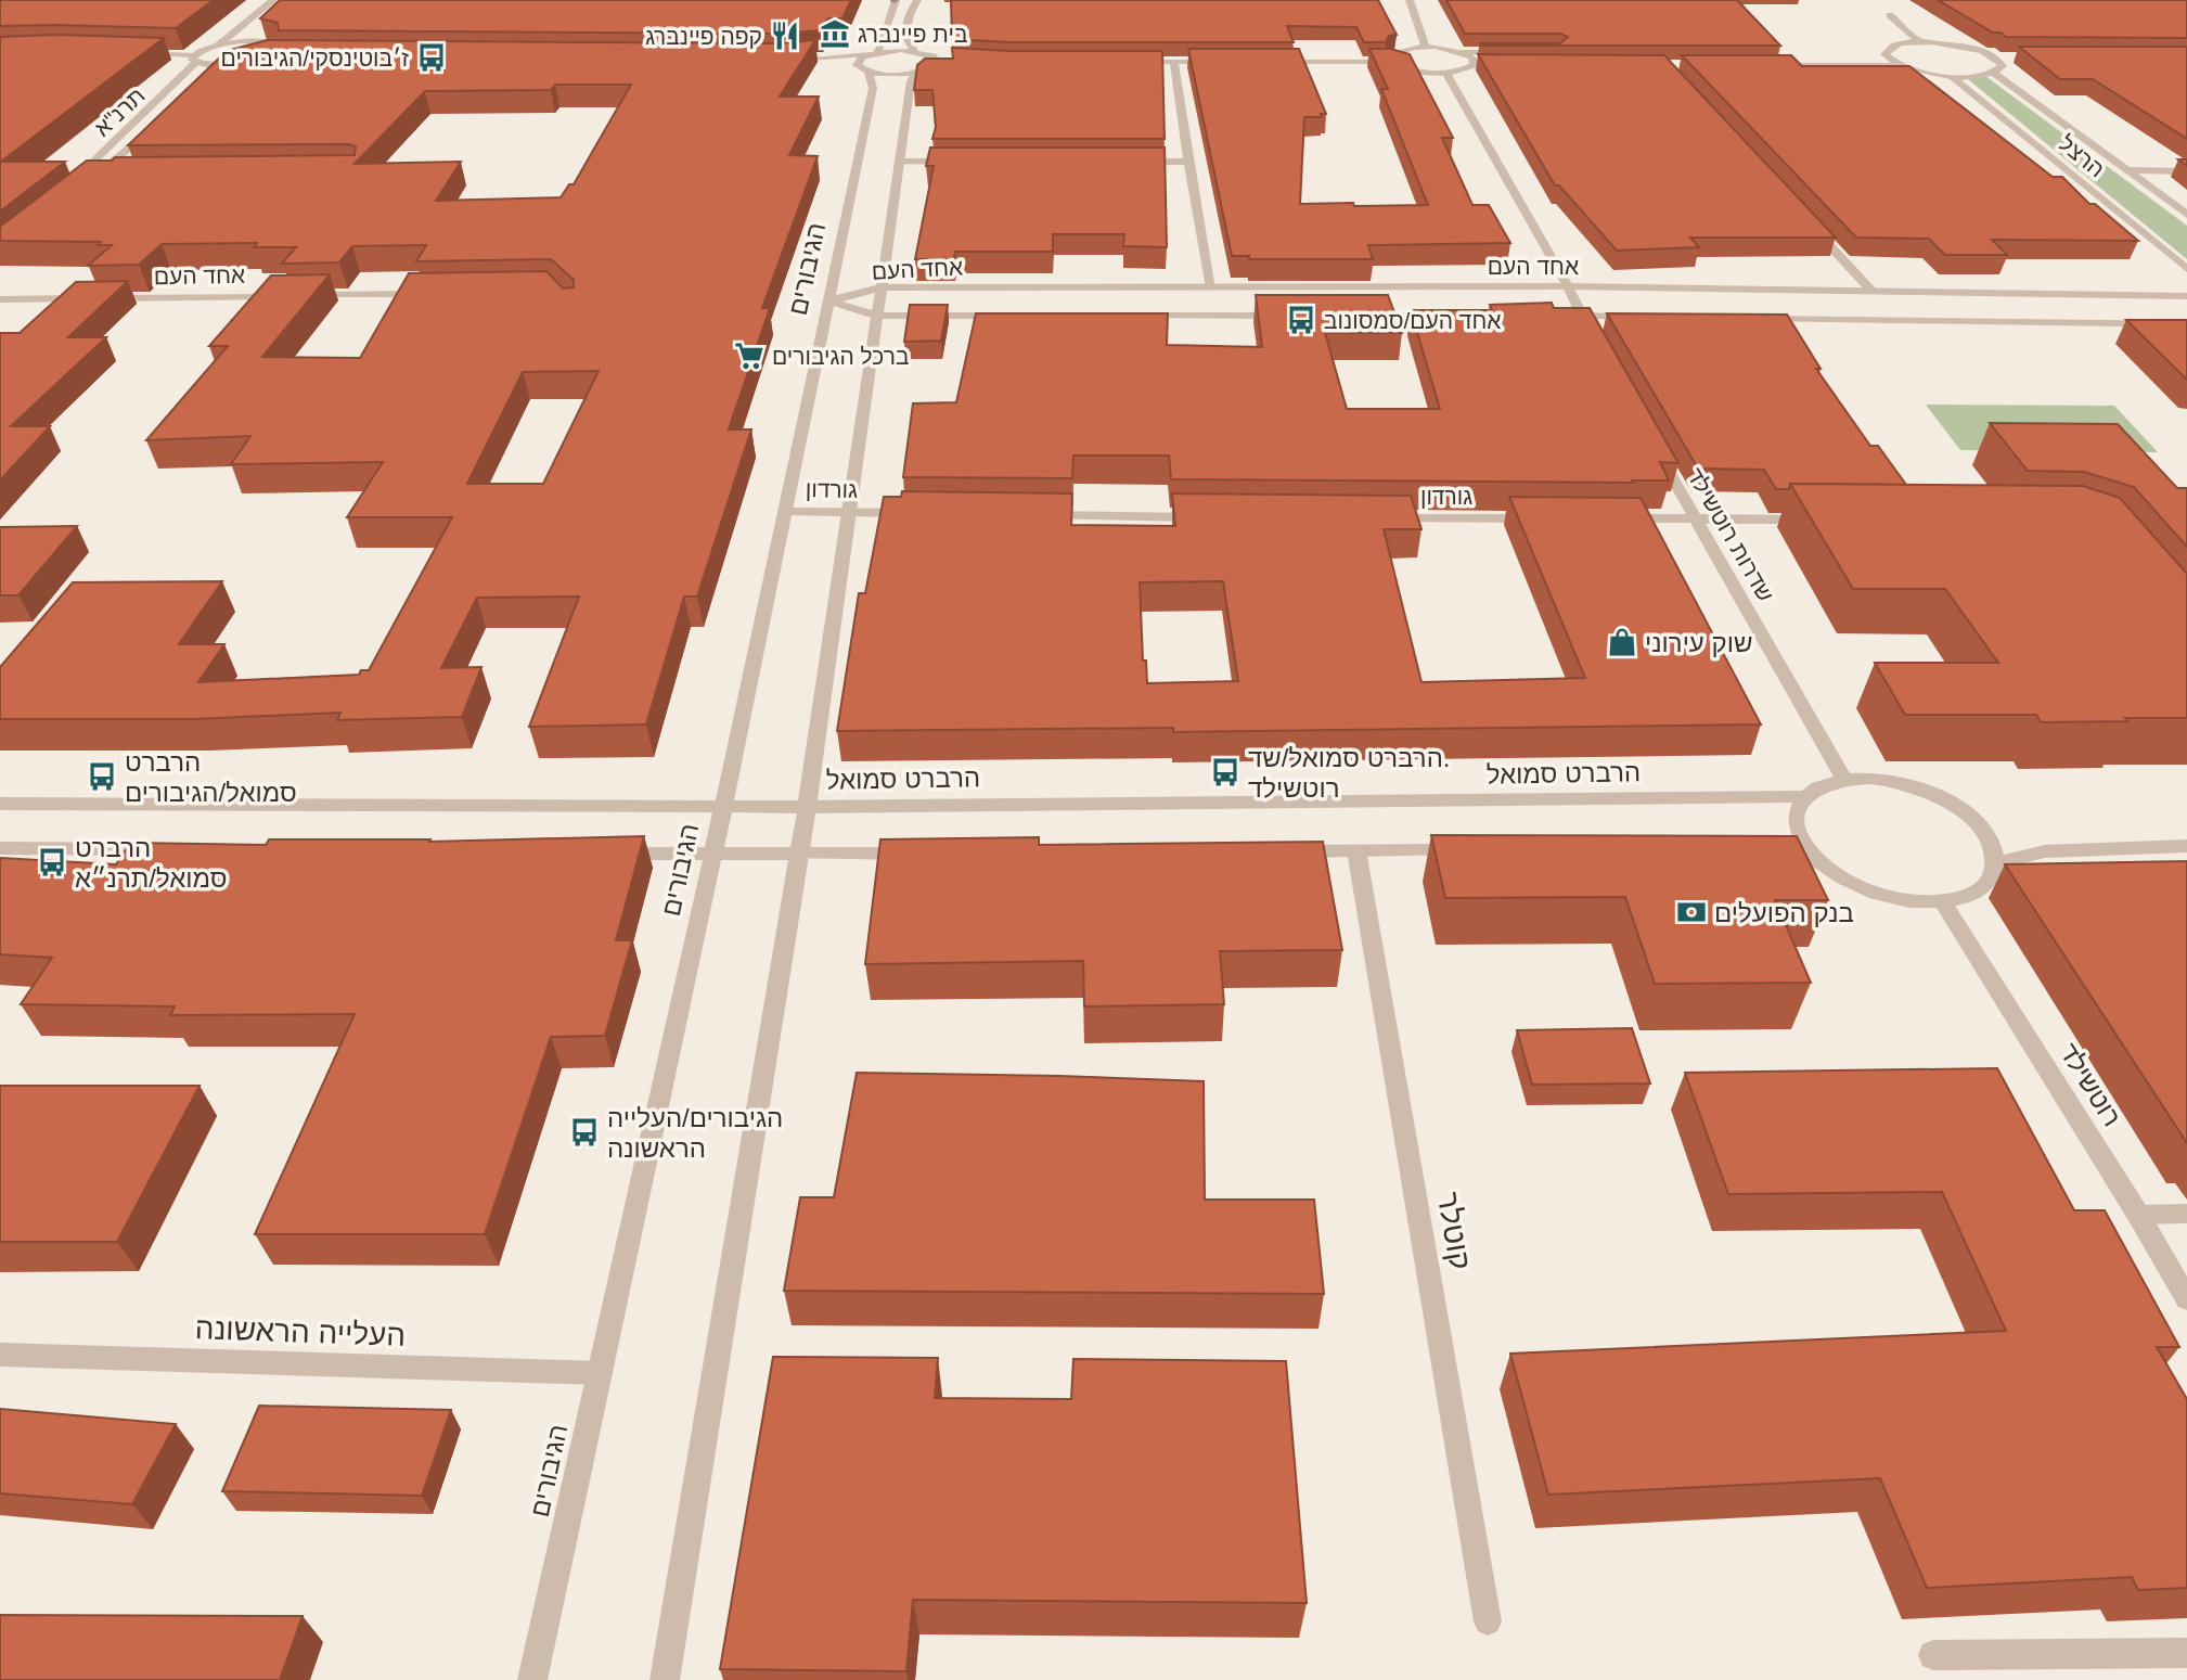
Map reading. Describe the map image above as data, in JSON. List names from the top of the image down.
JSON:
{
  "streets": {
    "street": [
      "תרנ\"א",
      "הרצל",
      "אחד העם",
      "הגיבורים",
      "גורדון",
      "שדרות רוטשילד",
      "הרברט סמואל",
      "רוטשילד",
      "קוטלר",
      "העלייה הראשונה"
    ]
  },
  "crossings": [
    ["אחד העם", "הגיבורים"],
    ["הגיבורים", "גורדון"],
    ["הגיבורים", "הרברט סמואל"],
    ["הגיבורים", "העלייה הראשונה"],
    ["שדרות רוטשילד", "הרברט סמואל"],
    ["שדרות רוטשילד", "רוטשילד"],
    ["הרברט סמואל", "רוטשילד"]
  ],
  "places": {
    "museum": ["בית פיינברג"],
    "restaurant": ["קפה פיינברג"],
    "bus stop": [
      "ז׳בוטינסקי/הגיבורים",
      "אחד העם/סמסונוב",
      "הרברט סמואל/שד. רוטשילד",
      "הרברט סמואל/הגיבורים",
      "הרברט סמואל/תרנ״א",
      "הגיבורים/העלייה הראשונה"
    ],
    "supermarket": ["ברכל הגיבורים"],
    "shop": ["שוק עירוני"],
    "bank": ["בנק הפועלים"]
  }
}
